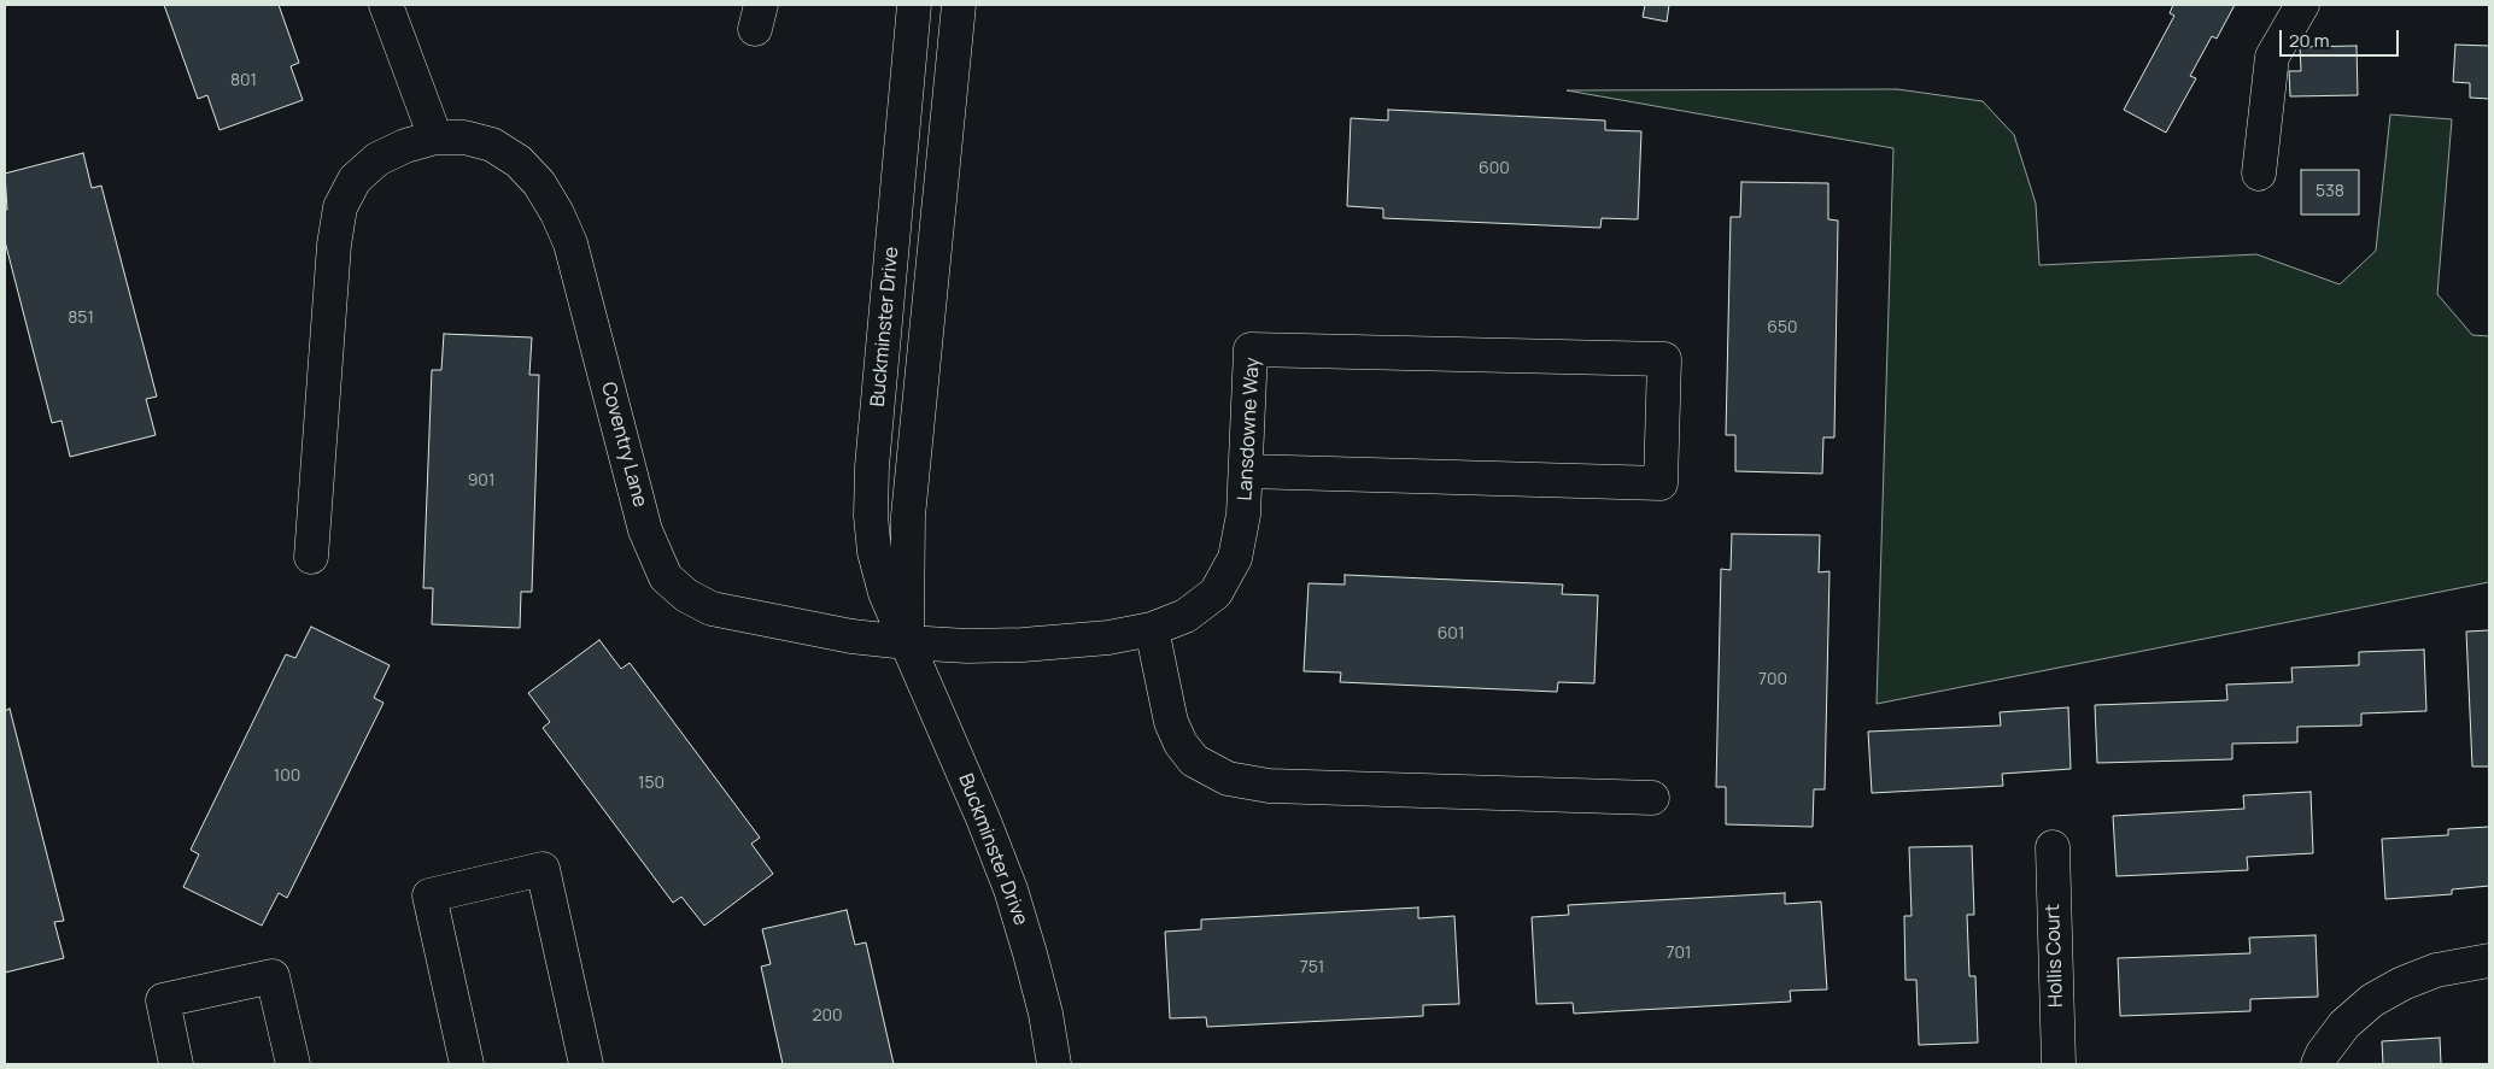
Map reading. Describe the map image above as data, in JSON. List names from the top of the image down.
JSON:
{
  "streets": {
    "street": [
      "Buckminster Drive",
      "Lansdowne Way",
      "Coventry Lane",
      "Hollis Court"
    ]
  },
  "crossings": [
    ["Buckminster Drive", "Lansdowne Way"],
    ["Buckminster Drive", "Coventry Lane"],
    ["Lansdowne Way", "Coventry Lane"]
  ],
  "house_numbers": [
    "801",
    "600",
    "538",
    "851",
    "650",
    "901",
    "601",
    "700",
    "100",
    "150",
    "701",
    "751",
    "200"
  ],
  "scale_bar": "20 m"
}
